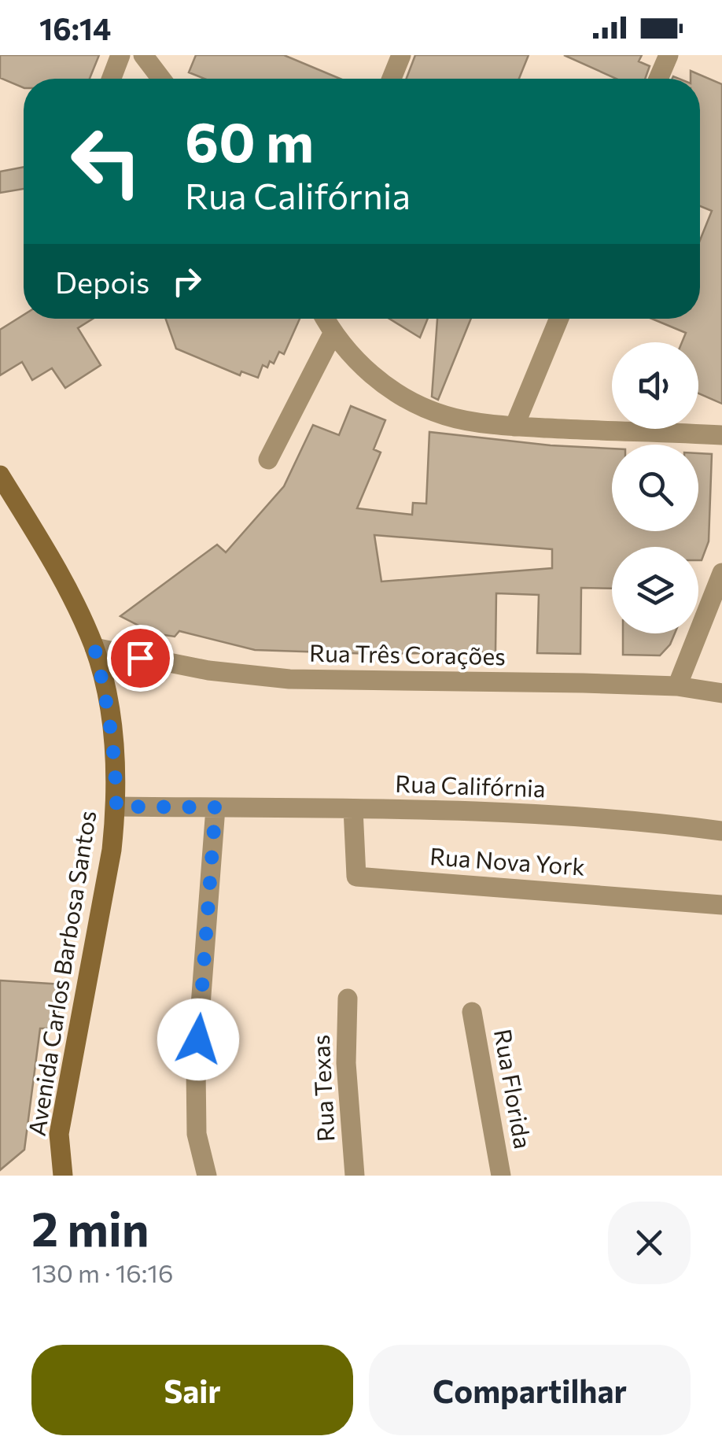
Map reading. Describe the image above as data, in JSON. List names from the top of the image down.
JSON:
{
  "streets": {
    "main road": ["Avenida Carlos Barbosa Santos"],
    "street": [
      "Rua Três Corações",
      "Rua Califórnia",
      "Rua Nova York",
      "Rua Texas",
      "Rua Florida"
    ]
  },
  "crossings": [
    ["Rua Três Corações", "Avenida Carlos Barbosa Santos"],
    ["Rua Califórnia", "Rua Nova York"],
    ["Rua Califórnia", "Avenida Carlos Barbosa Santos"]
  ],
  "page": {
    "status": "16:14",
    "turn": ["60 m", "Rua Califórnia"],
    "then": "Depois",
    "heading": ["2 min", "130 m · 16:16"],
    "buttons": ["Sair", "Compartilhar"]
  }
}
